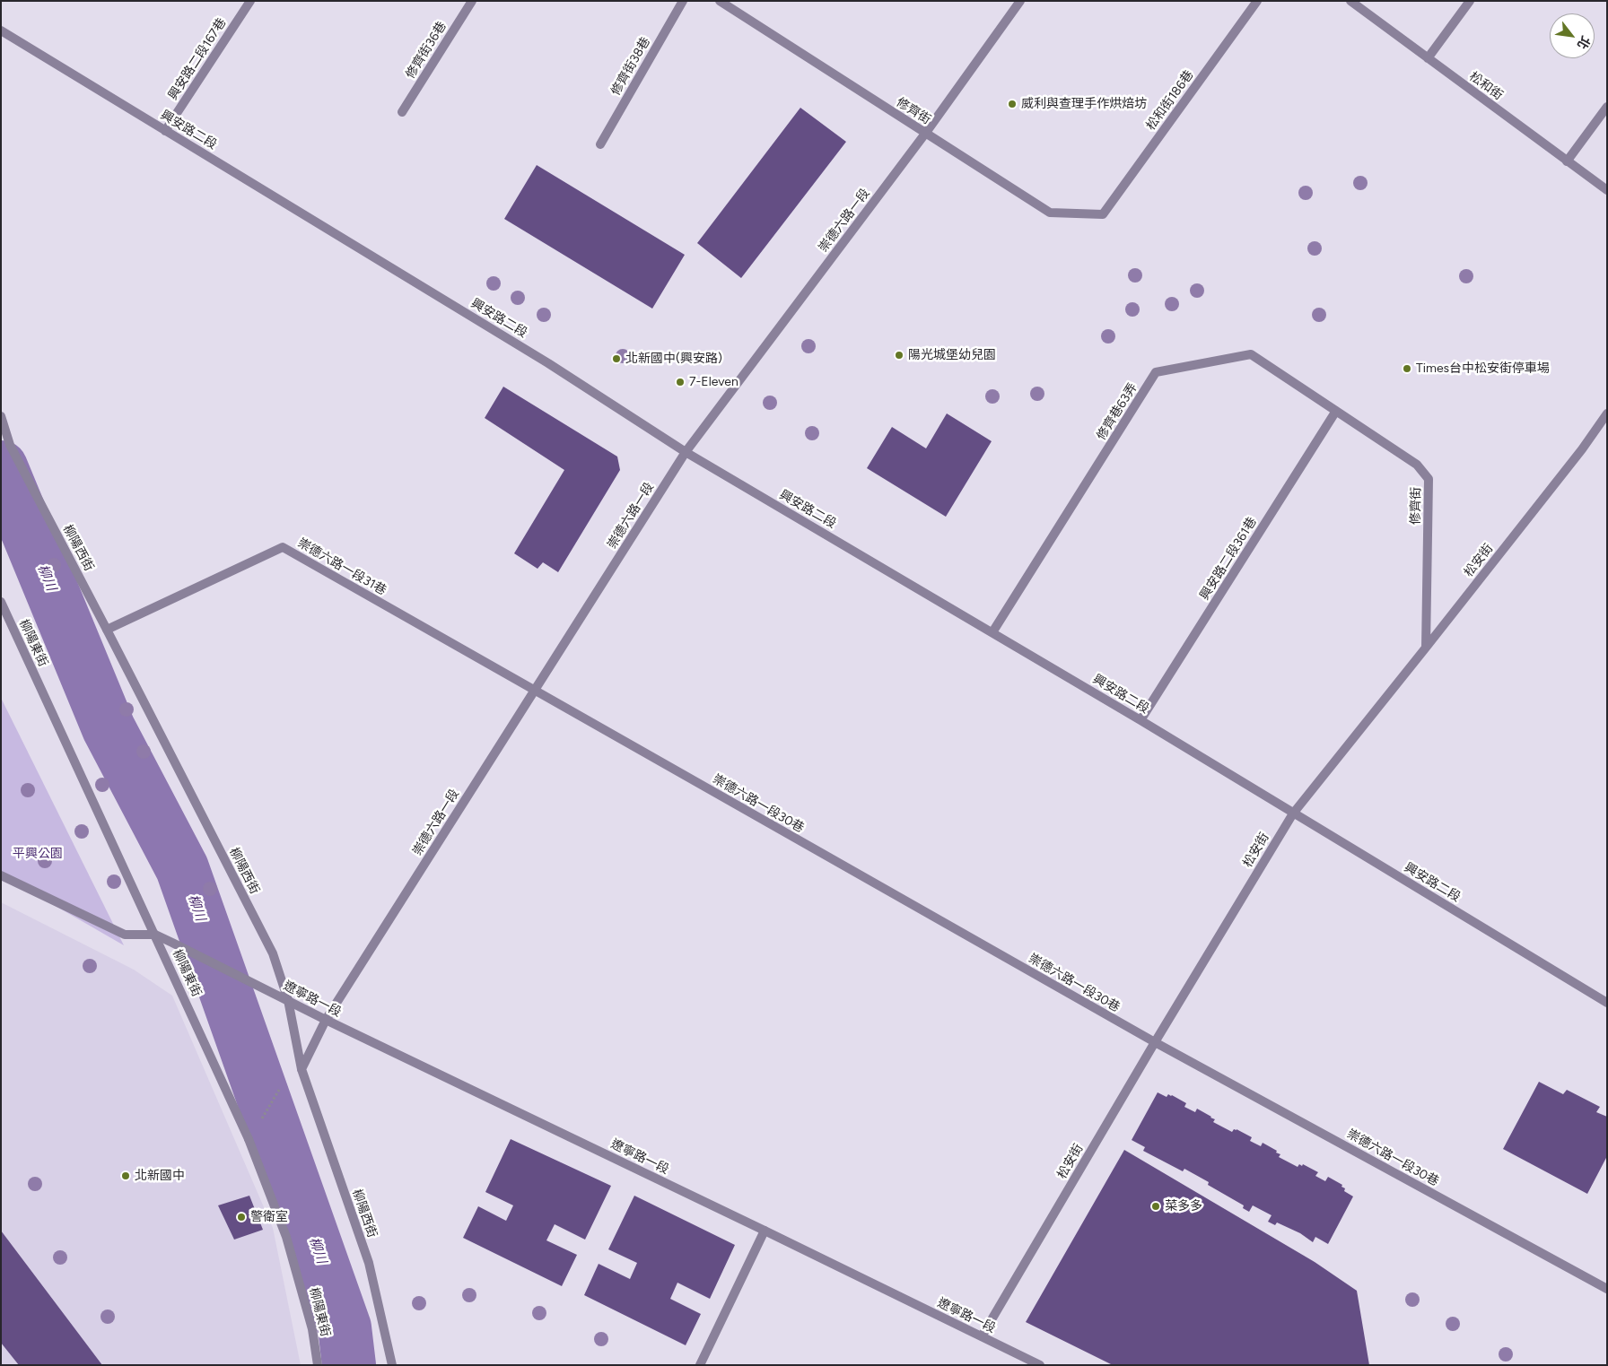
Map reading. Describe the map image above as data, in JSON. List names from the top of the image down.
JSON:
{
  "streets": {
    "street": [
      "修齊街36巷",
      "興安路二段167巷",
      "修齊街38巷",
      "松和街",
      "松和街186巷",
      "修齊街",
      "興安路二段",
      "崇德六路一段",
      "修齊巷63弄",
      "柳陽西街",
      "興安路二段361巷",
      "松安街",
      "崇德六路一段31巷",
      "柳陽東街",
      "崇德六路一段30巷",
      "遼寧路一段"
    ]
  },
  "crossings": [
    ["興安路二段167巷", "興安路二段"],
    ["松和街186巷", "修齊街"],
    ["修齊街", "崇德六路一段"],
    ["修齊街", "修齊巷63弄"],
    ["修齊街", "興安路二段361巷"],
    ["修齊街", "松安街"],
    ["興安路二段", "崇德六路一段"],
    ["興安路二段", "修齊巷63弄"],
    ["興安路二段", "興安路二段361巷"],
    ["興安路二段", "松安街"],
    ["崇德六路一段", "柳陽西街"],
    ["崇德六路一段", "崇德六路一段31巷"],
    ["崇德六路一段", "崇德六路一段30巷"],
    ["崇德六路一段", "遼寧路一段"],
    ["修齊巷63弄", "興安路二段361巷"],
    ["柳陽西街", "崇德六路一段31巷"],
    ["柳陽西街", "遼寧路一段"],
    ["松安街", "崇德六路一段30巷"],
    ["松安街", "遼寧路一段"],
    ["崇德六路一段31巷", "崇德六路一段30巷"],
    ["柳陽東街", "遼寧路一段"]
  ],
  "water": ["柳川"],
  "parks": ["平興公園"],
  "places": [
    "威利與查理手作烘焙坊",
    "陽光城堡幼兒園",
    "北新國中(興安路)",
    "Times台中松安街停車場",
    "7-Eleven",
    "北新國中",
    "菜多多",
    "警衛室"
  ],
  "north": "bottom right"
}
